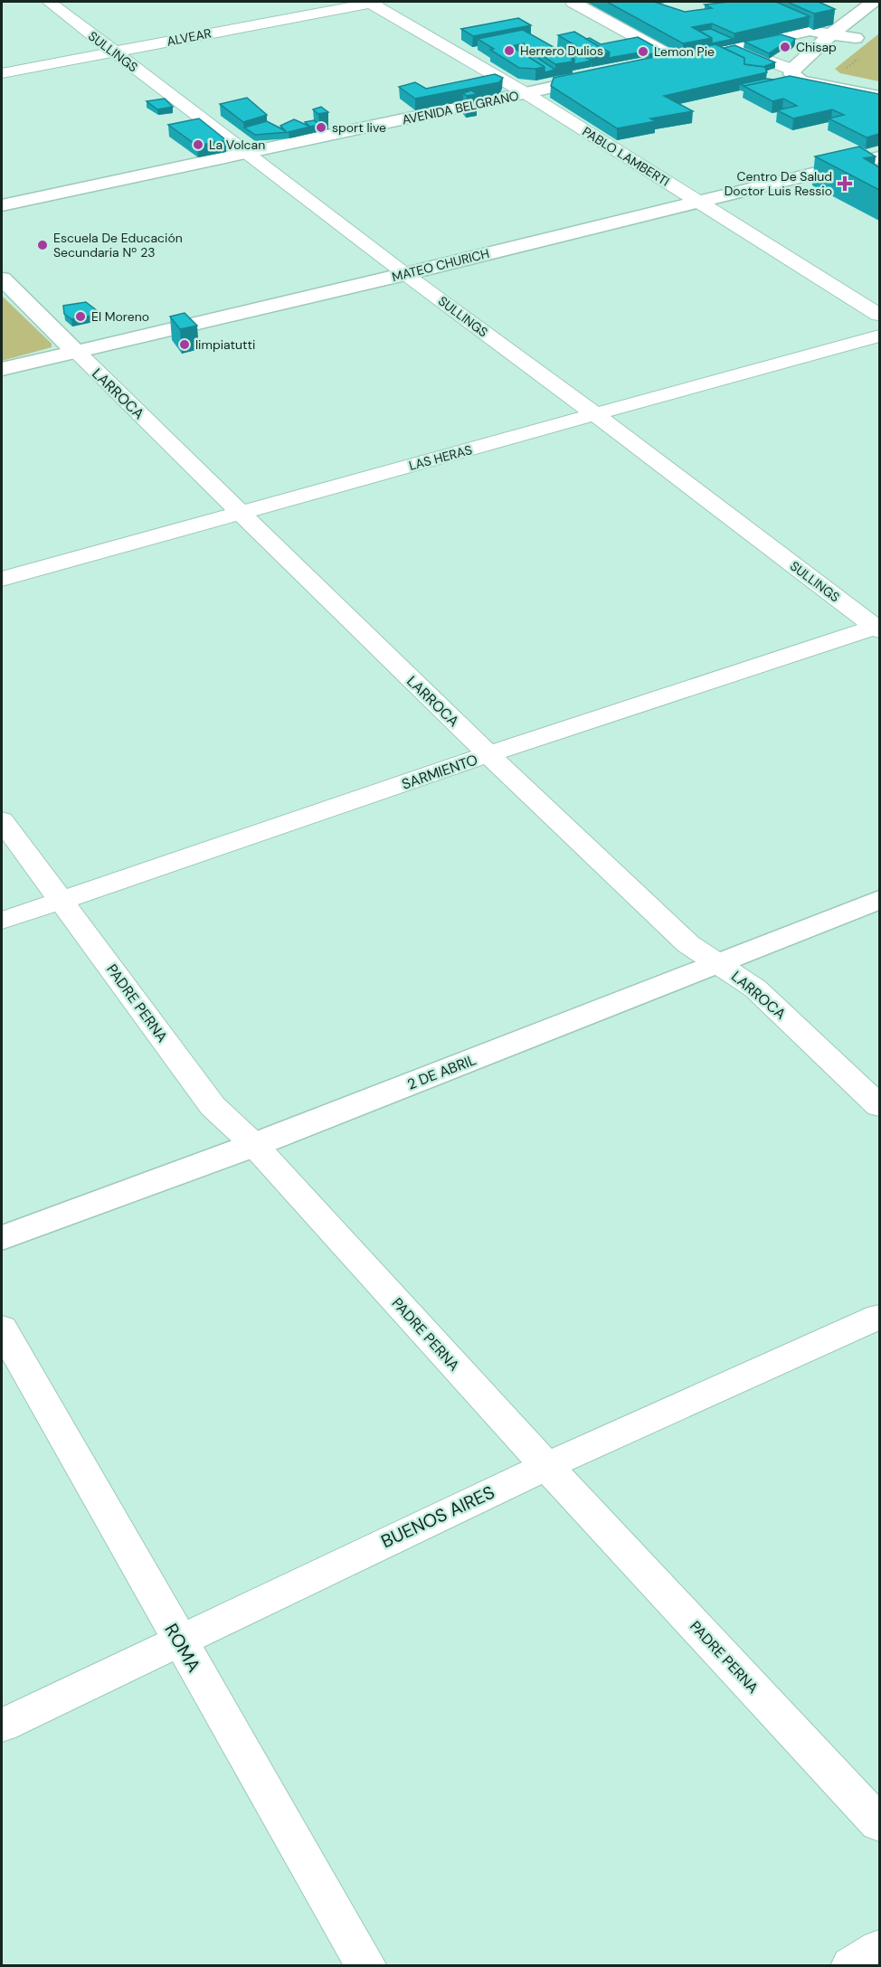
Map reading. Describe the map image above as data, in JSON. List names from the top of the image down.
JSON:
{
  "streets": {
    "street": [
      "ALVEAR",
      "SULLINGS",
      "AVENIDA BELGRANO",
      "PABLO LAMBERTI",
      "MATEO CHURICH",
      "LARROCA",
      "LAS HERAS",
      "SARMIENTO",
      "PADRE PERNA",
      "2 DE ABRIL",
      "BUENOS AIRES",
      "ROMA"
    ]
  },
  "crossings": [
    ["ALVEAR", "SULLINGS"],
    ["ALVEAR", "PABLO LAMBERTI"],
    ["SULLINGS", "AVENIDA BELGRANO"],
    ["SULLINGS", "MATEO CHURICH"],
    ["SULLINGS", "LAS HERAS"],
    ["SULLINGS", "SARMIENTO"],
    ["AVENIDA BELGRANO", "PABLO LAMBERTI"],
    ["PABLO LAMBERTI", "MATEO CHURICH"],
    ["MATEO CHURICH", "LARROCA"],
    ["LARROCA", "LAS HERAS"],
    ["LARROCA", "SARMIENTO"],
    ["LARROCA", "2 DE ABRIL"],
    ["SARMIENTO", "PADRE PERNA"],
    ["PADRE PERNA", "2 DE ABRIL"],
    ["PADRE PERNA", "BUENOS AIRES"],
    ["BUENOS AIRES", "ROMA"]
  ],
  "places": {
    "other": [
      "Chisap",
      "Herrero Dulios",
      "Lemon Pie",
      "sport live",
      "La Volcan",
      "Escuela De Educación Secundaria Nº 23",
      "El Moreno",
      "limpiatutti"
    ],
    "health": ["Centro De Salud Doctor Luis Ressio"]
  }
}
